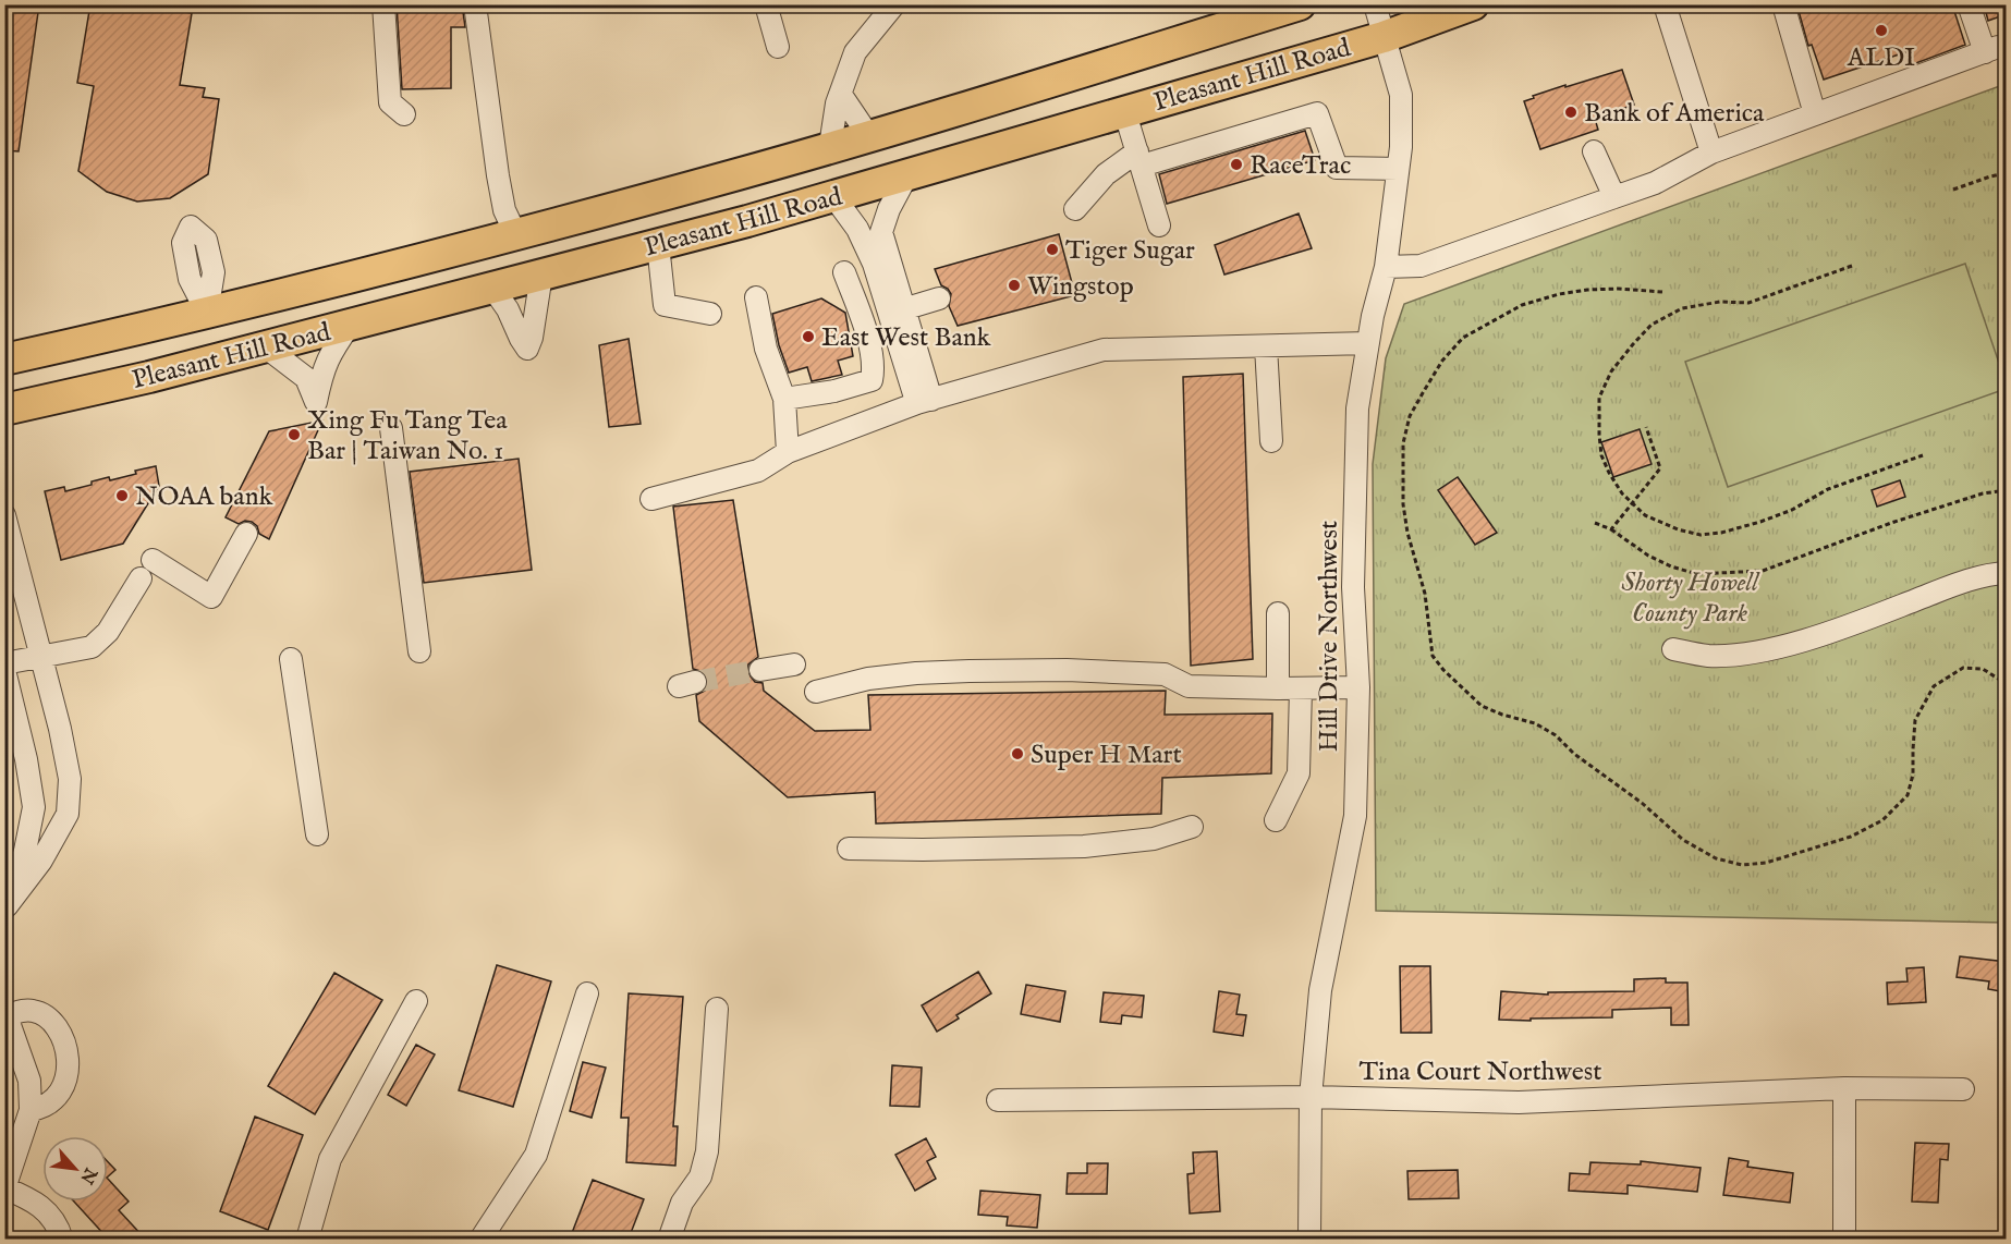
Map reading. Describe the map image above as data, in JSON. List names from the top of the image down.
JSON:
{
  "streets": {
    "highway": ["Pleasant Hill Road"],
    "street": ["Hill Drive Northwest", "Tina Court Northwest"]
  },
  "crossings": [
    ["Pleasant Hill Road", "Hill Drive Northwest"],
    ["Hill Drive Northwest", "Tina Court Northwest"]
  ],
  "parks": ["Shorty Howell County Park"],
  "places": [
    "ALDI",
    "Bank of America",
    "RaceTrac",
    "Tiger Sugar",
    "Wingstop",
    "East West Bank",
    "Xing Fu Tang Tea Bar | Taiwan No. 1",
    "NOAA bank",
    "Super H Mart"
  ],
  "north": "bottom right"
}
